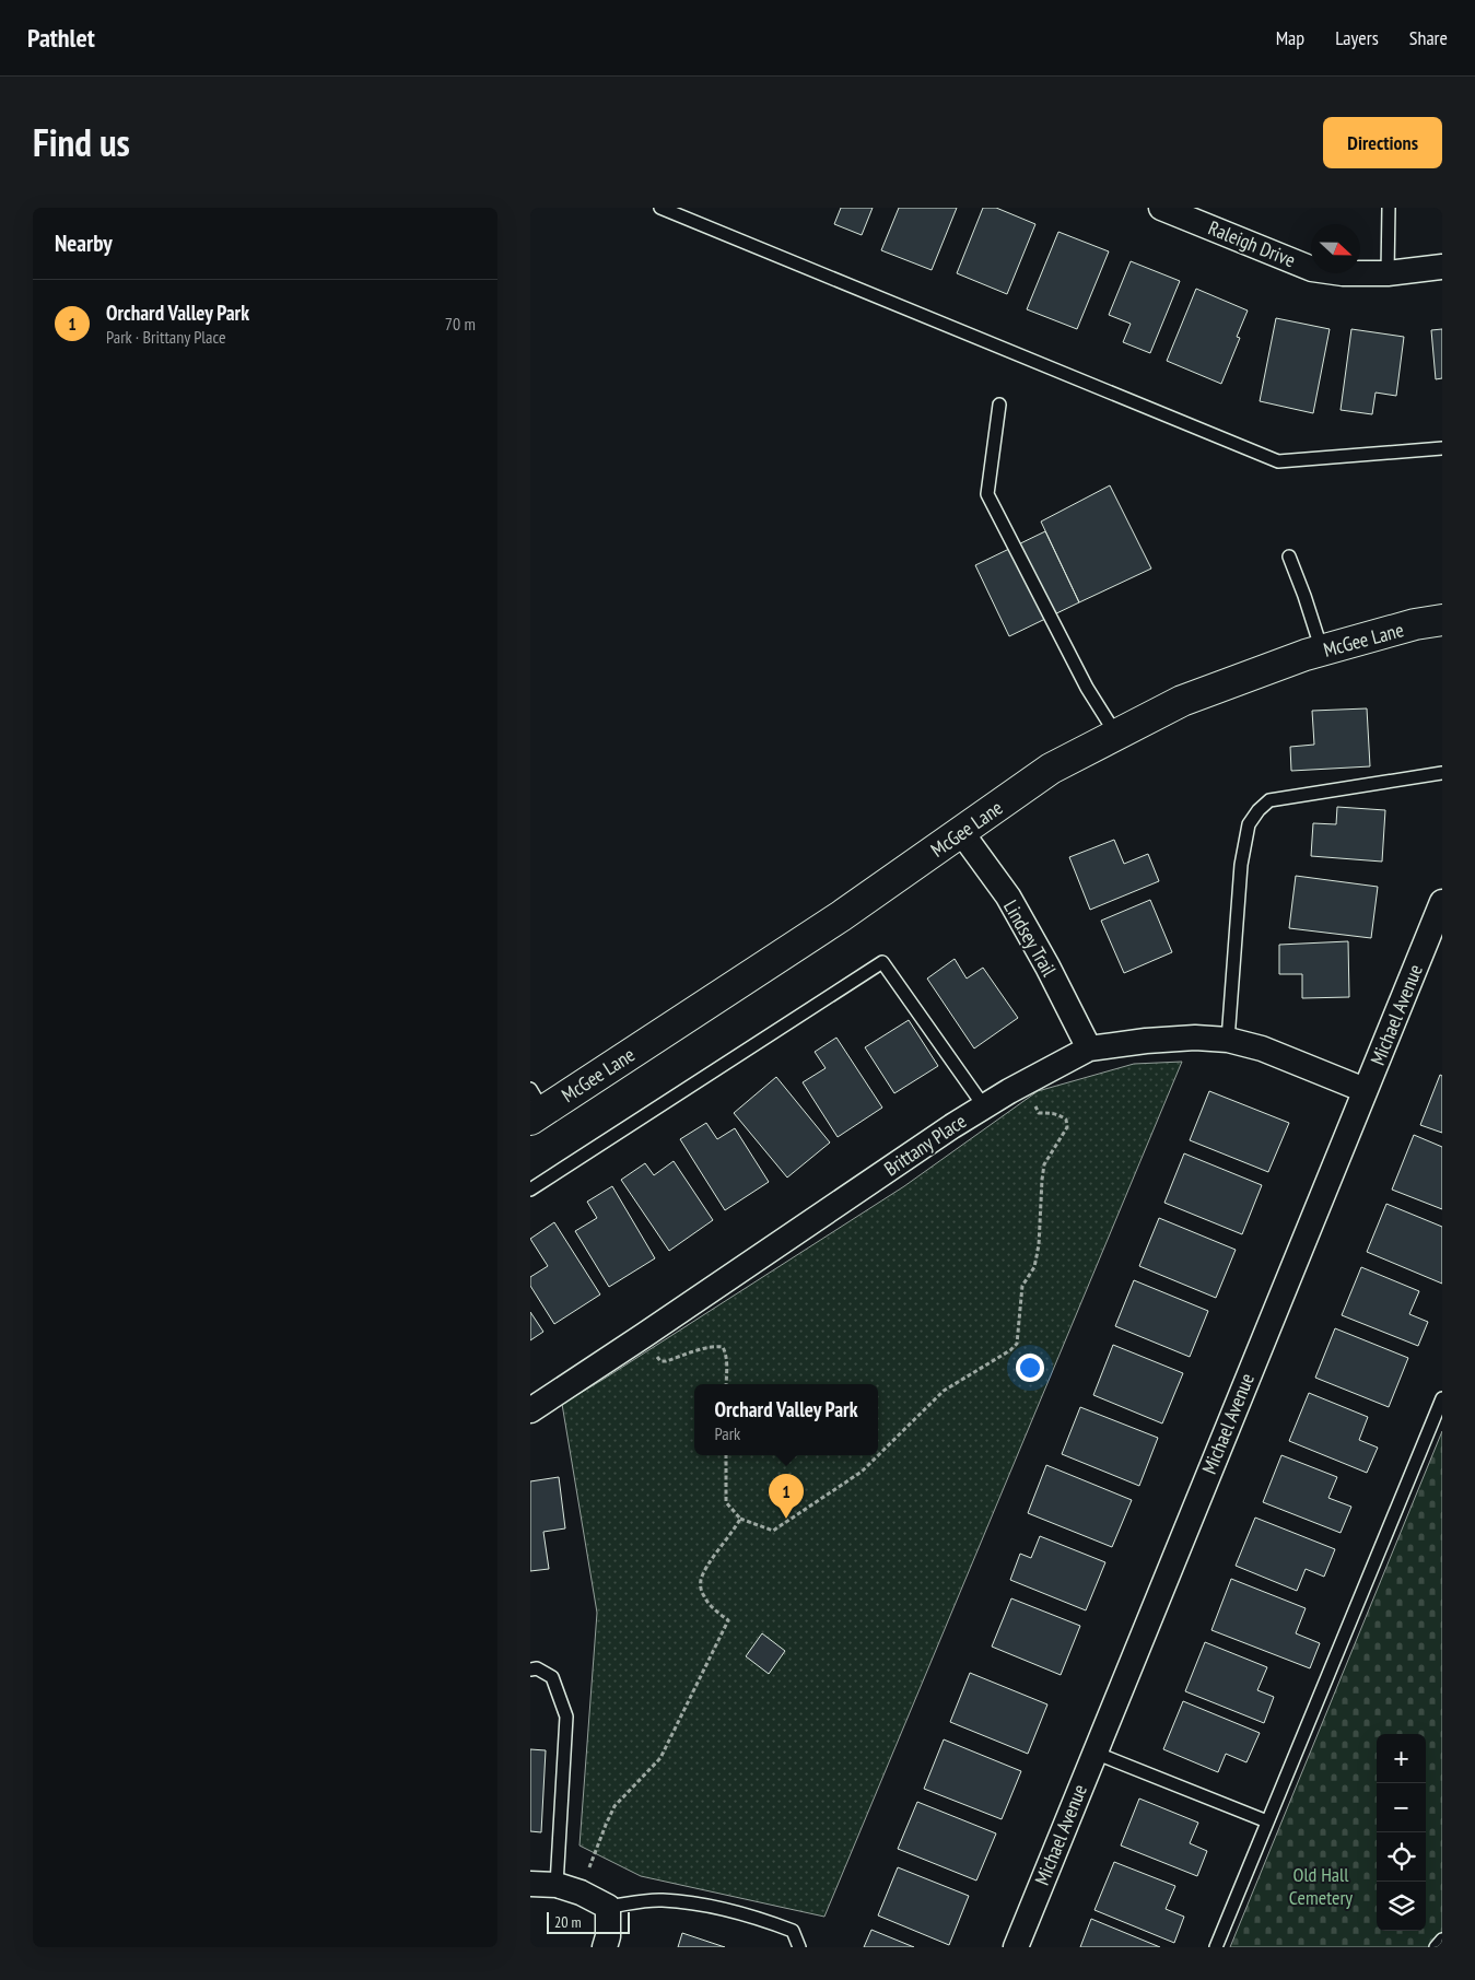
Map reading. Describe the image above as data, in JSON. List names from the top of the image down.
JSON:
{
  "streets": {
    "street": [
      "Raleigh Drive",
      "McGee Lane",
      "Lindsey Trail",
      "Michael Avenue",
      "Brittany Place"
    ]
  },
  "crossings": [
    ["McGee Lane", "Lindsey Trail"],
    ["Lindsey Trail", "Brittany Place"],
    ["Michael Avenue", "Brittany Place"]
  ],
  "parks": ["Old Hall Cemetery"],
  "scale_bar": "20 m",
  "north": "right",
  "page": {
    "header": "Pathlet",
    "nav": ["Map", "Layers", "Share"],
    "title": "Find us",
    "buttons": "Directions",
    "heading": "Nearby",
    "list": [
      {
        "mark": "1",
        "name": "Orchard Valley Park",
        "note": "Park · Brittany Place",
        "value": "70 m"
      }
    ],
    "popup": ["Orchard Valley Park", "Park"],
    "pins": "1",
    "map_buttons": ["+", "−"],
    "scale": "20 m"
  }
}
